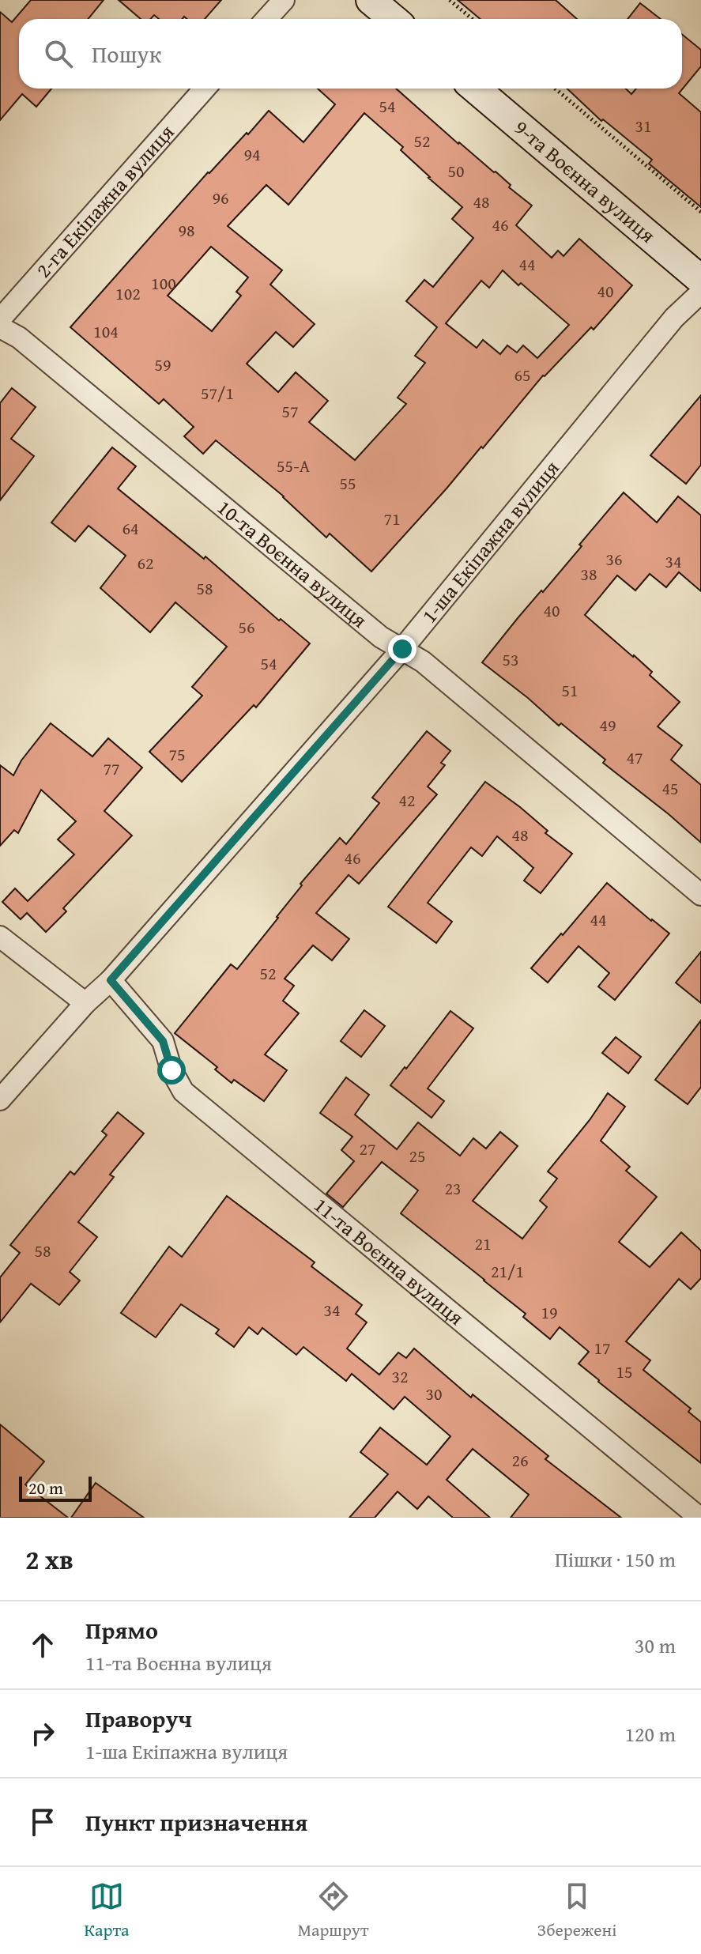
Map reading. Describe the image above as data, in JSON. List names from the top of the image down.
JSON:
{
  "streets": {
    "street": [
      "9-та Воєнна вулиця",
      "2-га Екіпажна вулиця",
      "1-ша Екіпажна вулиця",
      "10-та Воєнна вулиця",
      "11-та Воєнна вулиця"
    ]
  },
  "crossings": [
    ["1-ша Екіпажна вулиця", "10-та Воєнна вулиця"],
    ["1-ша Екіпажна вулиця", "11-та Воєнна вулиця"]
  ],
  "house_numbers": [
    "54",
    "31",
    "52",
    "94",
    "50",
    "96",
    "48",
    "46",
    "98",
    "44",
    "100",
    "40",
    "102",
    "104",
    "59",
    "65",
    "57/1",
    "57",
    "55-А",
    "55",
    "71",
    "64",
    "36",
    "34",
    "62",
    "38",
    "58",
    "40",
    "56",
    "53",
    "54",
    "51",
    "49",
    "75",
    "47",
    "77",
    "45",
    "42",
    "48",
    "46",
    "44",
    "52",
    "27",
    "25",
    "23",
    "21",
    "58",
    "21/1",
    "34",
    "19",
    "17",
    "15",
    "32",
    "30",
    "26"
  ],
  "scale_bar": "20 m",
  "page": {
    "search": "Пошук",
    "scale": "20 m",
    "heading": ["2 хв", "Пішки · 150 m"],
    "list": [
      ["Прямо", "11-та Воєнна вулиця", "30 m"],
      ["Праворуч", "1-ша Екіпажна вулиця", "120 m"],
      "Пункт призначення"
    ],
    "nav": ["Карта", "Маршрут", "Збережені"]
  }
}
